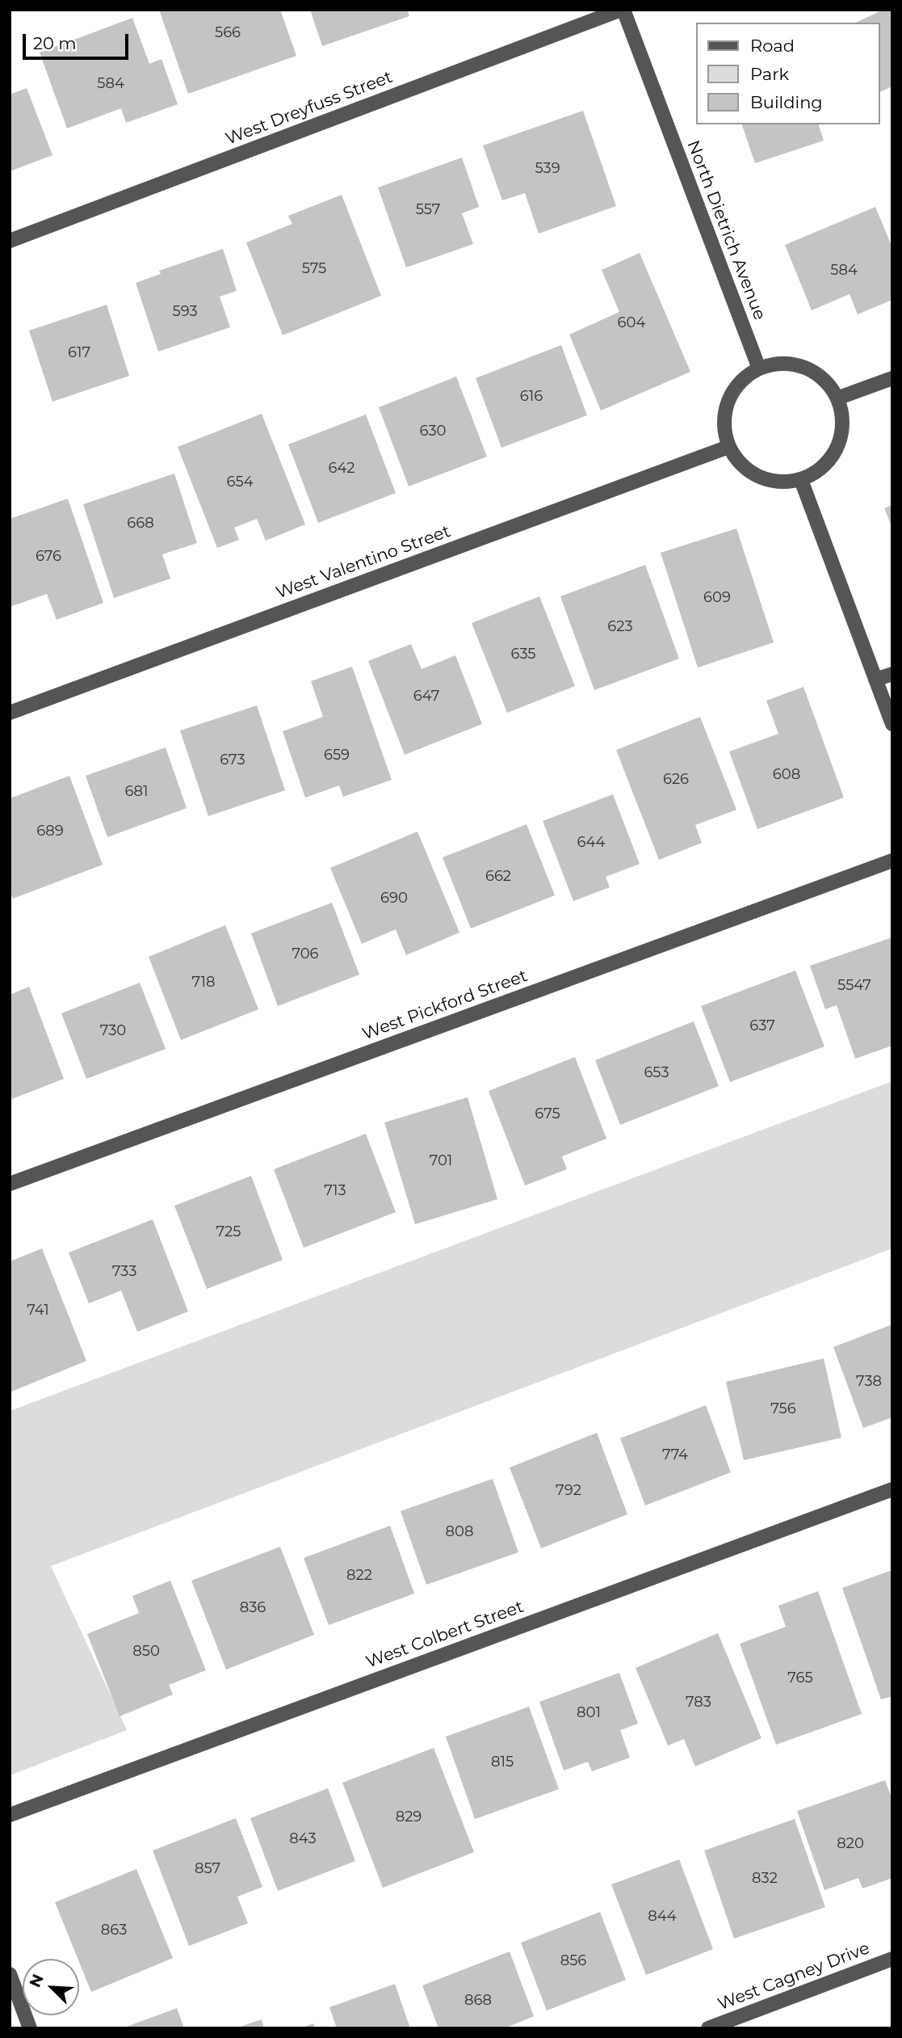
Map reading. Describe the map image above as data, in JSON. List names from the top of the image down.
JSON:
{
  "streets": {
    "street": [
      "West Dreyfuss Street",
      "North Dietrich Avenue",
      "West Valentino Street",
      "West Pickford Street",
      "West Colbert Street",
      "West Cagney Drive"
    ]
  },
  "crossings": [
    ["West Dreyfuss Street", "North Dietrich Avenue"],
    ["North Dietrich Avenue", "West Valentino Street"]
  ],
  "house_numbers": [
    "566",
    "584",
    "539",
    "557",
    "575",
    "584",
    "593",
    "604",
    "617",
    "616",
    "630",
    "642",
    "654",
    "668",
    "676",
    "609",
    "623",
    "635",
    "647",
    "659",
    "673",
    "608",
    "626",
    "681",
    "689",
    "644",
    "662",
    "690",
    "706",
    "718",
    "5547",
    "637",
    "730",
    "653",
    "675",
    "701",
    "713",
    "725",
    "733",
    "741",
    "738",
    "756",
    "774",
    "792",
    "808",
    "822",
    "836",
    "850",
    "765",
    "783",
    "801",
    "815",
    "829",
    "843",
    "820",
    "857",
    "832",
    "844",
    "863",
    "856",
    "868"
  ],
  "legend": ["Road", "Park", "Building"],
  "scale_bar": "20 m",
  "north": "top left"
}
